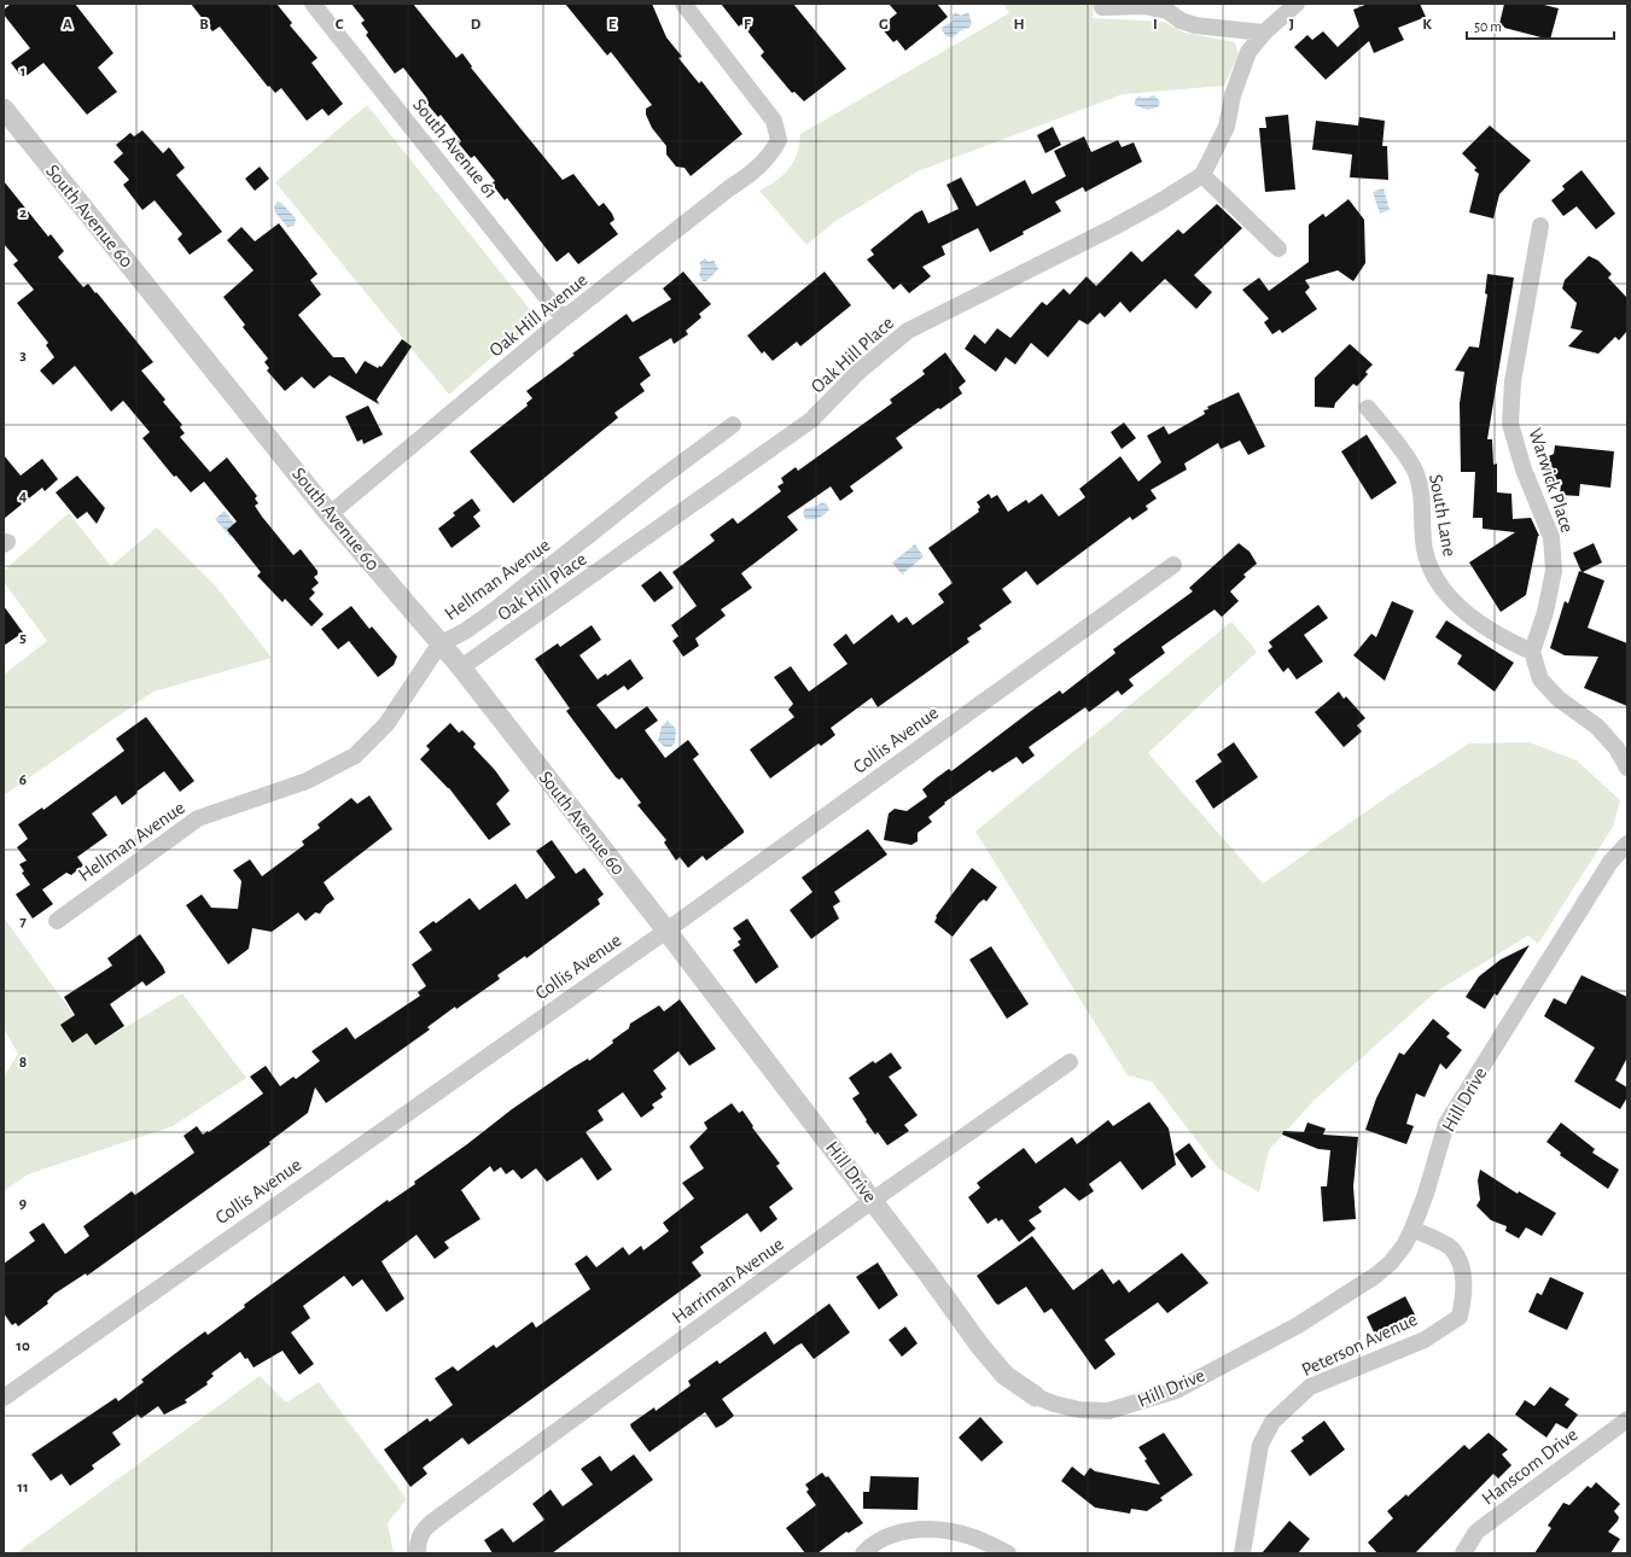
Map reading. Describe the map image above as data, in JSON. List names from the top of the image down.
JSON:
{
  "streets": {
    "street": [
      "South Avenue 61",
      "South Avenue 60",
      "Oak Hill Avenue",
      "Oak Hill Place",
      "Warwick Place",
      "South Lane",
      "Hellman Avenue",
      "Collis Avenue",
      "Hill Drive",
      "Harriman Avenue",
      "Peterson Avenue",
      "Hanscom Drive"
    ]
  },
  "crossings": [
    ["South Avenue 61", "Oak Hill Avenue"],
    ["South Avenue 60", "Oak Hill Avenue"],
    ["South Avenue 60", "Oak Hill Place"],
    ["South Avenue 60", "Hellman Avenue"],
    ["South Avenue 60", "Collis Avenue"],
    ["South Avenue 60", "Hill Drive"],
    ["Warwick Place", "South Lane"],
    ["Collis Avenue", "Hill Drive"],
    ["Hill Drive", "Harriman Avenue"],
    ["Hill Drive", "Peterson Avenue"]
  ],
  "scale_bar": "50 m",
  "grid": {
    "columns": [
      "A",
      "B",
      "C",
      "D",
      "E",
      "F",
      "G",
      "H",
      "I",
      "J",
      "K"
    ],
    "rows": [
      "1",
      "2",
      "3",
      "4",
      "5",
      "6",
      "7",
      "8",
      "9",
      "10",
      "11"
    ]
  }
}
